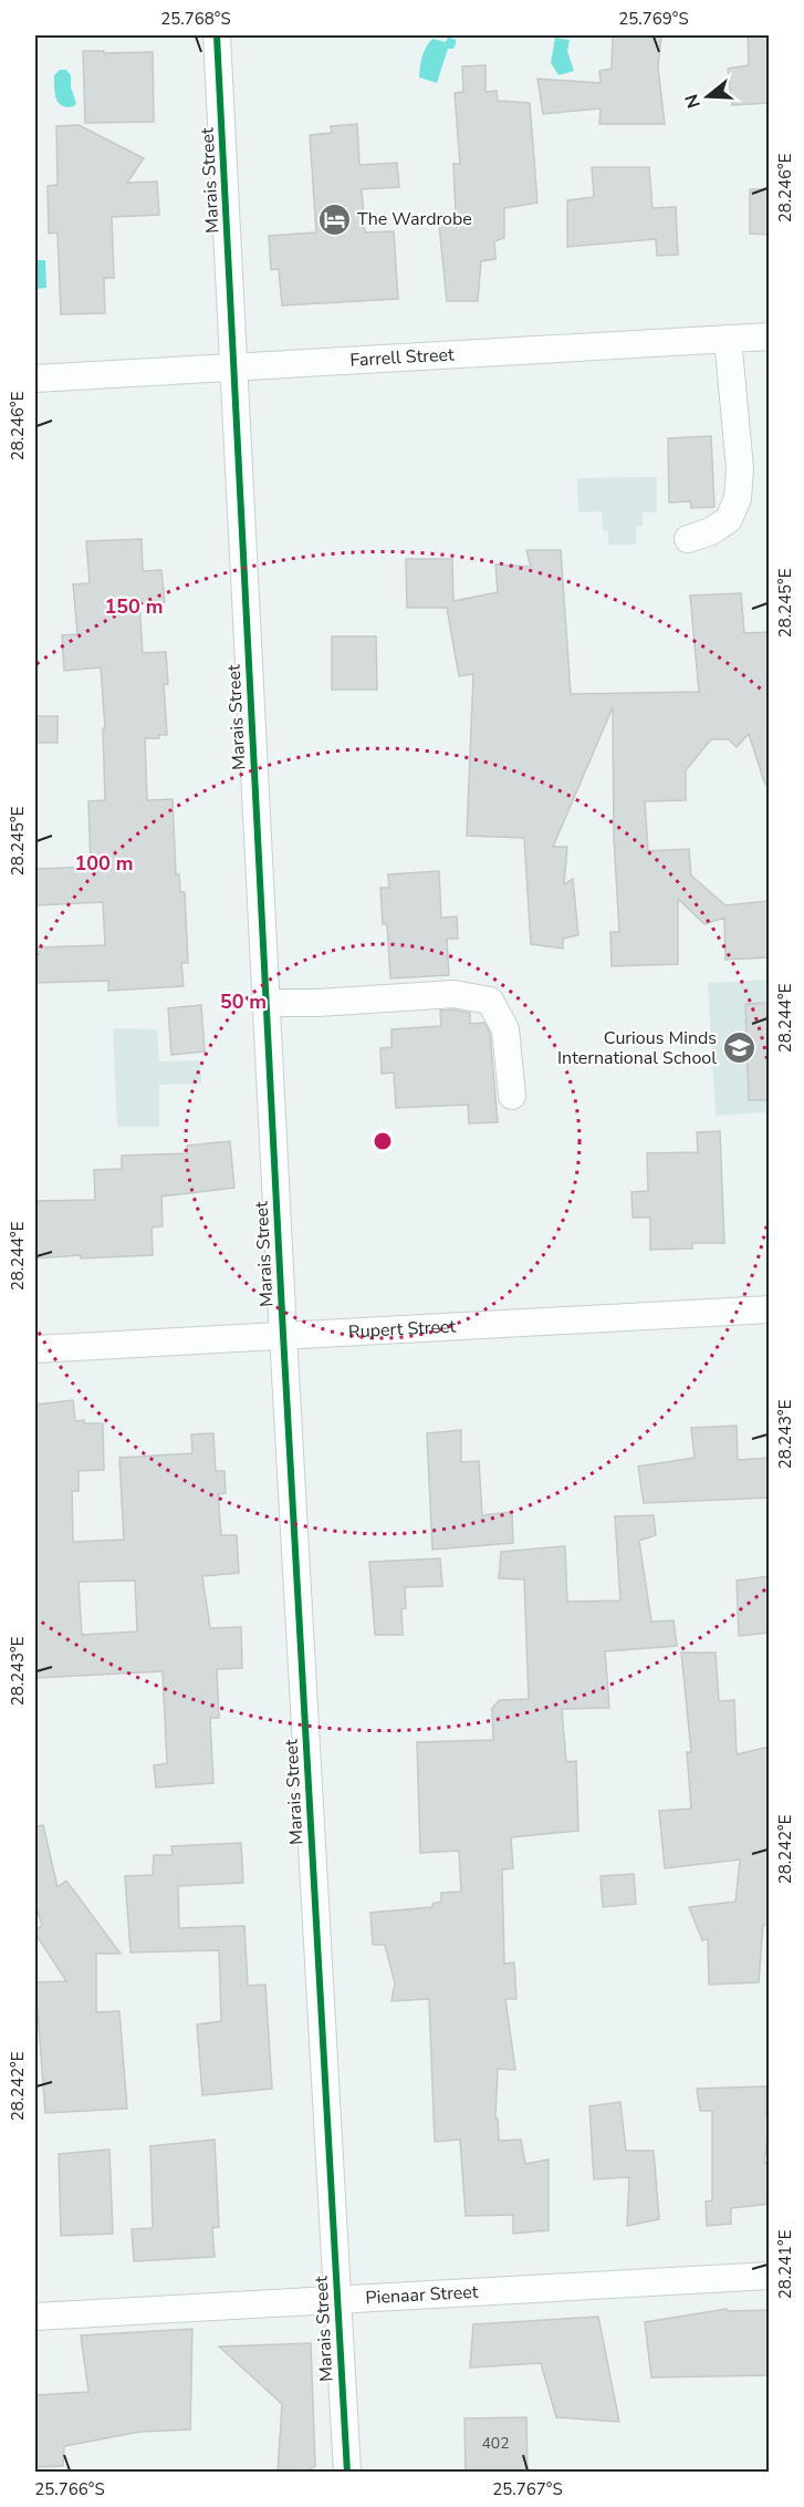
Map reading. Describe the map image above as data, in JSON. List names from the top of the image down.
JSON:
{
  "streets": {
    "street": [
      "Marais Street",
      "Farrell Street",
      "Rupert Street",
      "Pienaar Street"
    ]
  },
  "crossings": [
    ["Marais Street", "Farrell Street"],
    ["Marais Street", "Rupert Street"],
    ["Marais Street", "Pienaar Street"]
  ],
  "places": {
    "hotel": ["The Wardrobe"],
    "school or university": ["Curious Minds International School"]
  },
  "house_numbers": ["402"],
  "north": "left",
  "coordinates": [
    "25.768°S",
    "25.769°S",
    "28.246°E",
    "28.245°E",
    "28.244°E",
    "28.243°E",
    "28.242°E",
    "28.241°E",
    "25.766°S",
    "25.767°S"
  ],
  "rings": ["150 m", "100 m", "50 m"]
}
